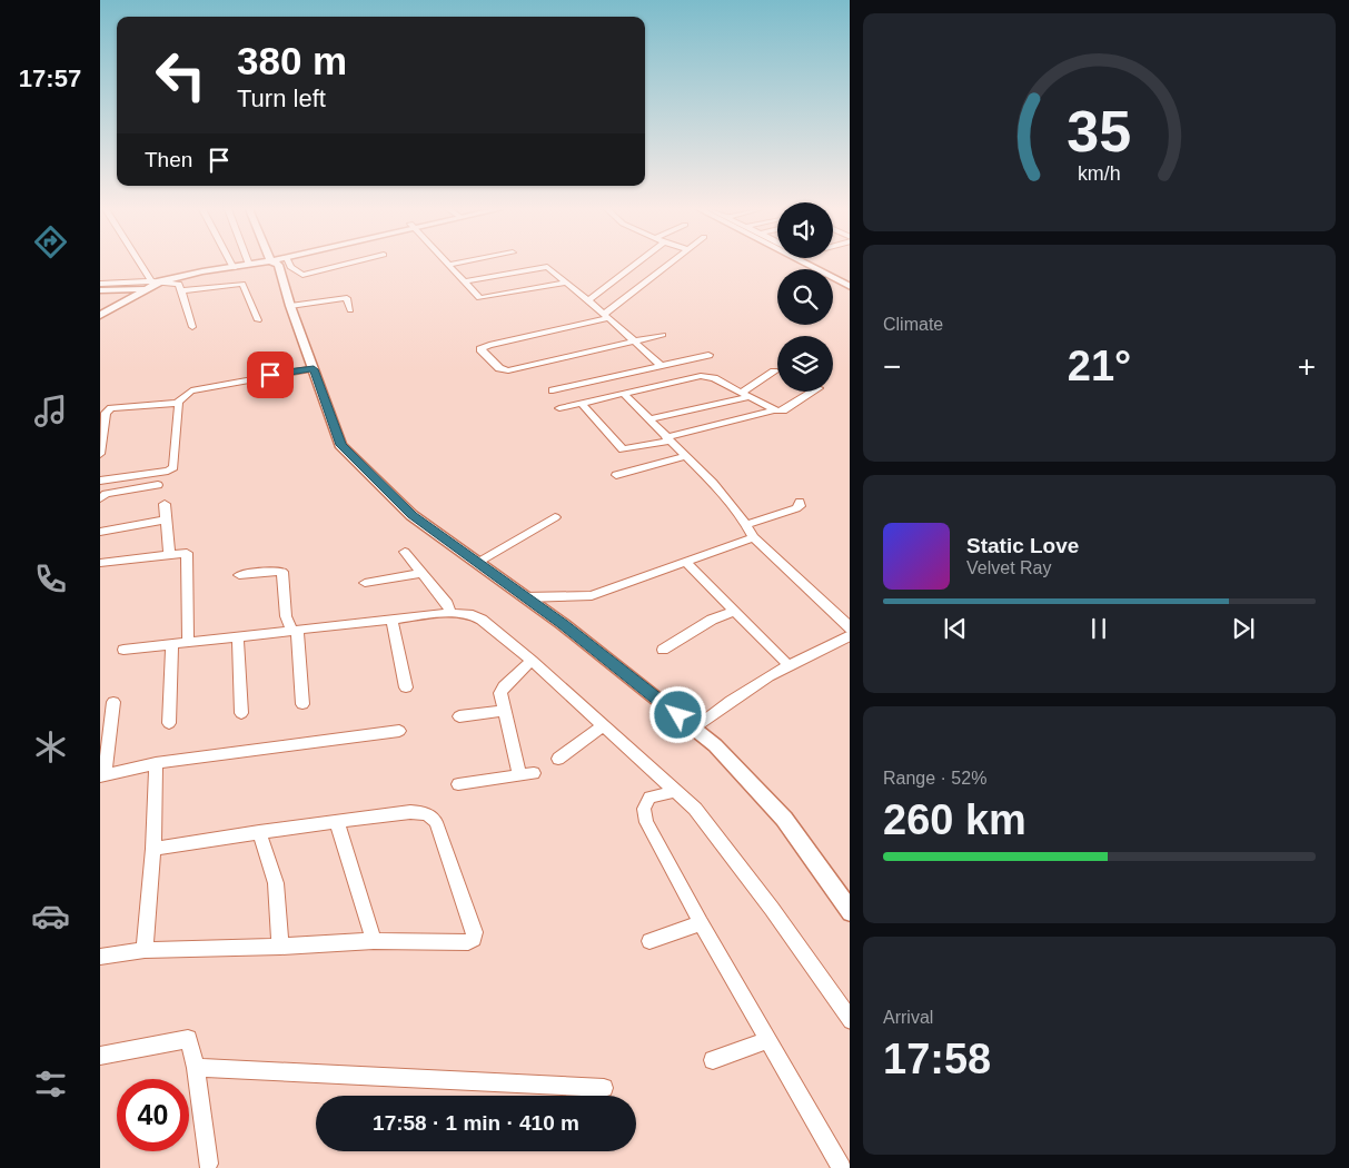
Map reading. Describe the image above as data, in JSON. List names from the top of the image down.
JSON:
{
  "page": {
    "tabs": "17:57",
    "turn": ["380 m", "Turn left"],
    "then": "Then",
    "tile": [
      "Climate",
      ["Range · 52%", "260 km"],
      ["Arrival", "17:58"]
    ],
    "heat": ["−", "21°", "+"],
    "song": ["Static Love", "Velvet Ray"],
    "limit": "40",
    "trip": "17:58 · 1 min · 410 m",
    "gauge": ["35", "km/h"]
  }
}
